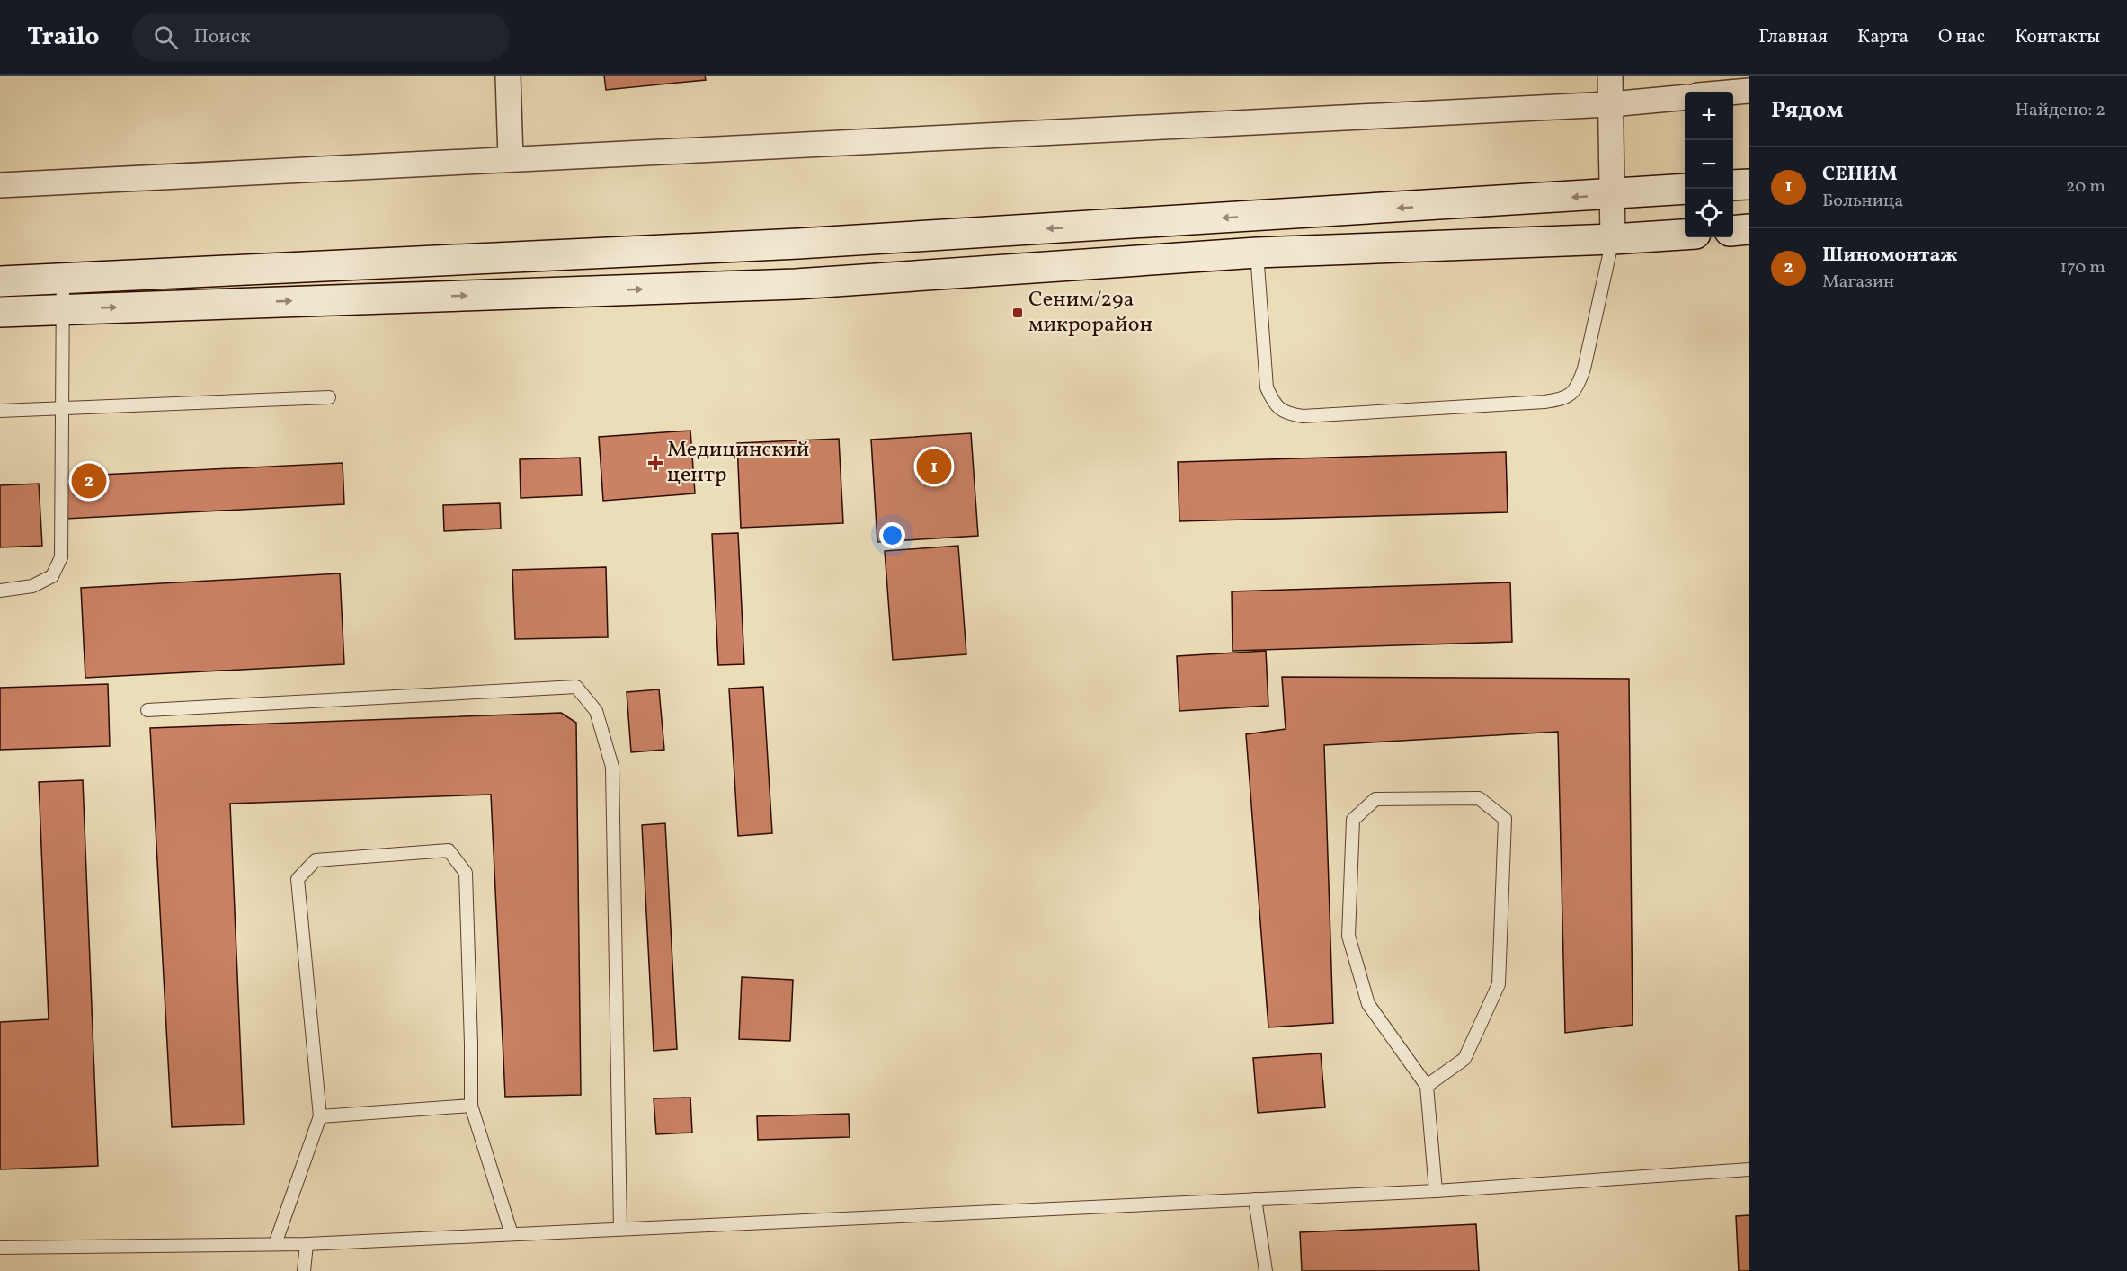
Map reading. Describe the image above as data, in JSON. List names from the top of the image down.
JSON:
{
  "places": {
    "transit": ["Сеним/29а микрорайон"],
    "health": ["Медицинский центр"]
  },
  "page": {
    "header": "Trailo",
    "search": "Поиск",
    "nav": [
      "Главная",
      "Карта",
      "О нас",
      "Контакты"
    ],
    "heading": ["Рядом", "Найдено: 2"],
    "map_buttons": ["+", "−"],
    "list": [
      {
        "mark": "1",
        "name": "СЕНИМ",
        "note": "Больница",
        "value": "20 m"
      },
      {
        "mark": "2",
        "name": "Шиномонтаж",
        "note": "Магазин",
        "value": "170 m"
      }
    ],
    "pins": ["1", "2"]
  }
}
